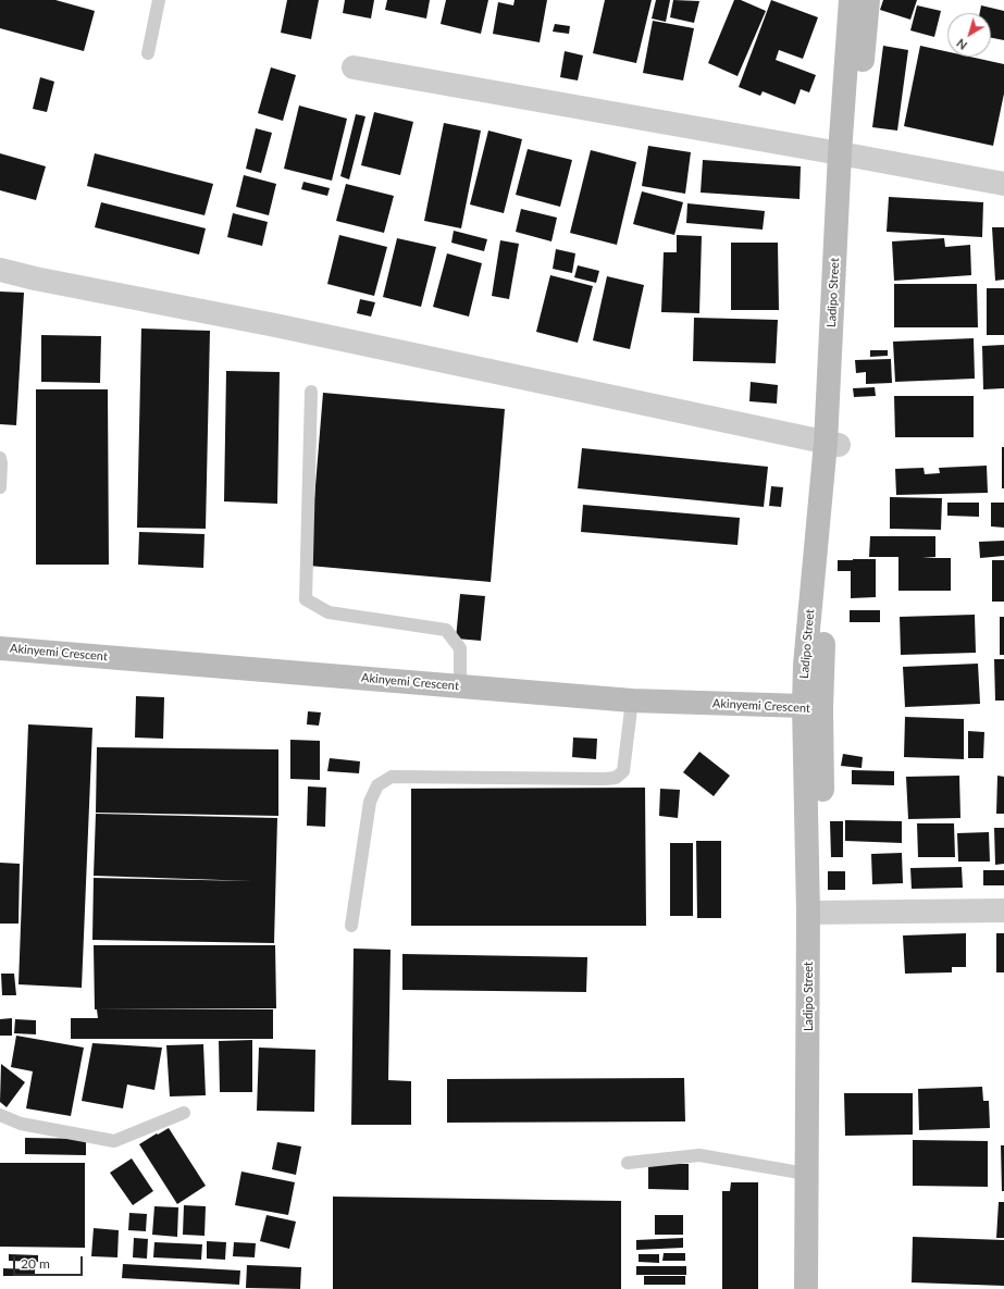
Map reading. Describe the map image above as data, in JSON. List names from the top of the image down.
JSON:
{
  "streets": {
    "main road": ["Ladipo Street", "Akinyemi Crescent"]
  },
  "crossings": [
    ["Ladipo Street", "Akinyemi Crescent"]
  ],
  "scale_bar": "20 m",
  "north": "bottom left"
}
